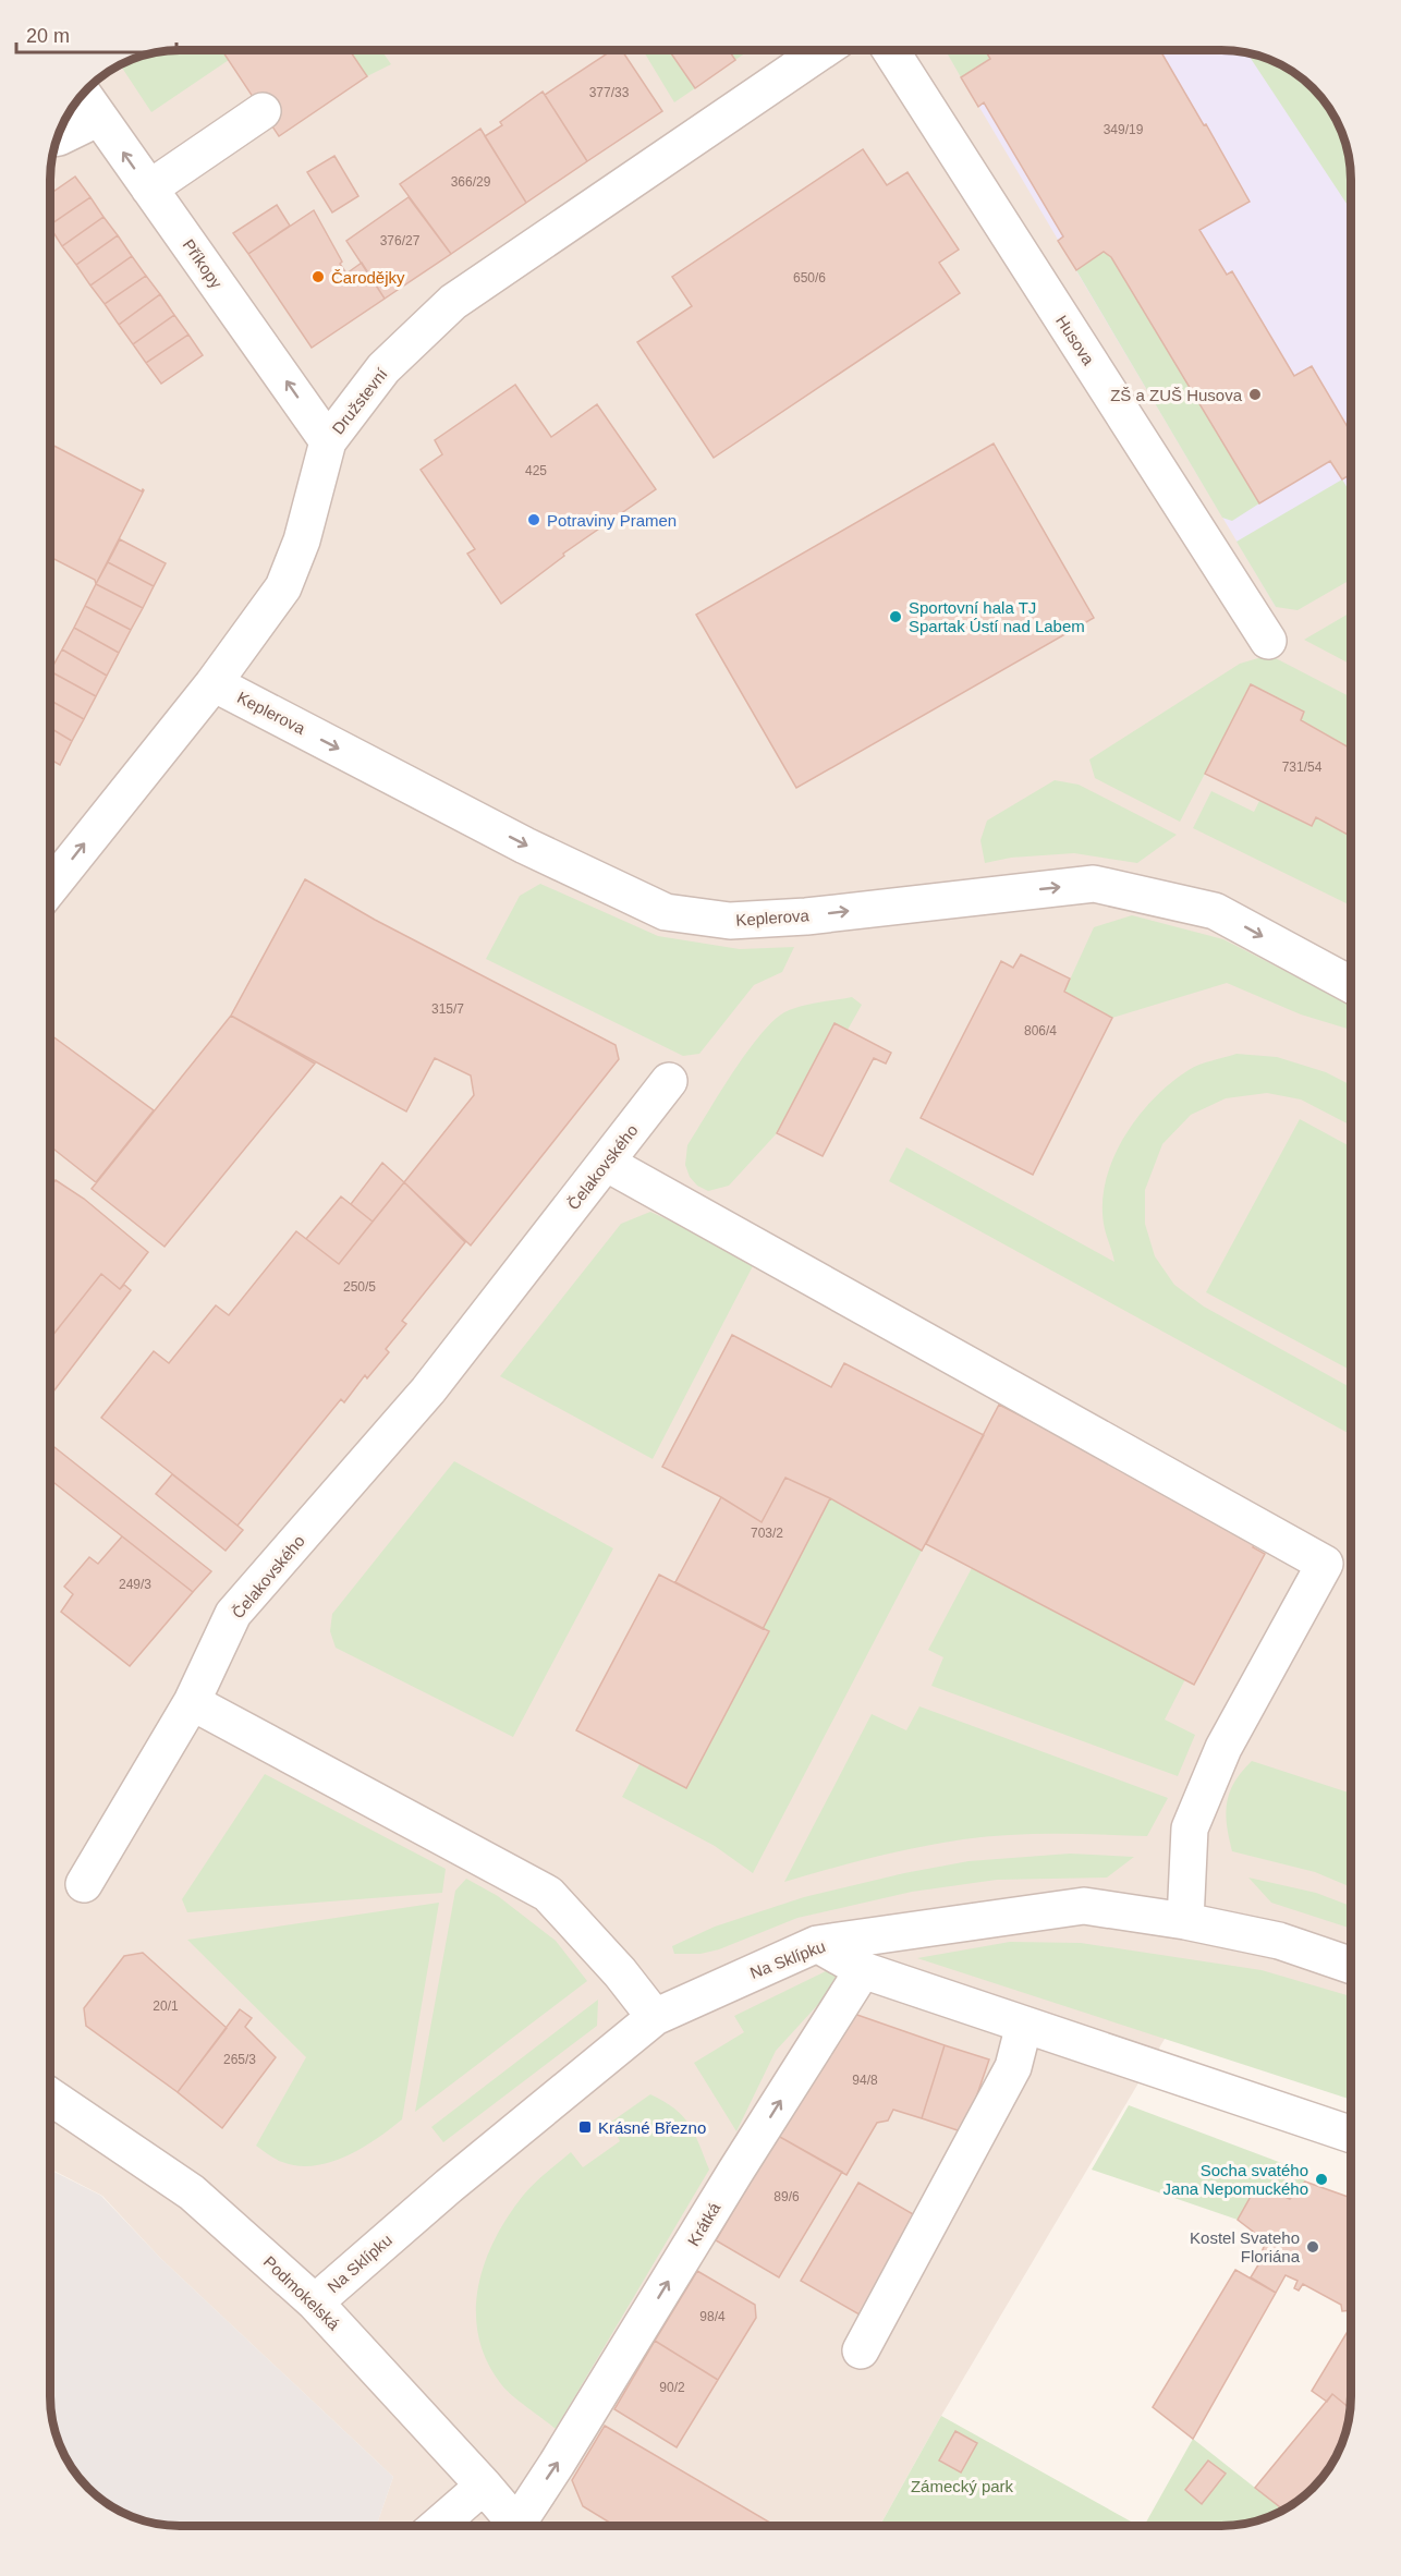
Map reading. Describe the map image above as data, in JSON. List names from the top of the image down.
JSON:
{
  "streets": {
    "street": [
      "Příkopy",
      "Husova",
      "Družstevní",
      "Keplerova",
      "Čelakovského",
      "Na Sklípku",
      "Krátká",
      "Podmokelská"
    ]
  },
  "crossings": [
    ["Příkopy", "Družstevní"],
    ["Družstevní", "Keplerova"],
    ["Na Sklípku", "Podmokelská"]
  ],
  "one_way": ["Příkopy", "Keplerova"],
  "parks": ["Zámecký park"],
  "places": {
    "other": [
      "Čarodějky",
      "ZŠ a ZUŠ Husova",
      "Potraviny Pramen",
      "Sportovní hala TJ Spartak Ústí nad Labem",
      "Socha svatého Jana Nepomuckého",
      "Kostel Svateho Floriána"
    ],
    "transit": ["Krásné Březno"]
  },
  "house_numbers": [
    "377/33",
    "349/19",
    "366/29",
    "376/27",
    "650/6",
    "425",
    "731/54",
    "315/7",
    "806/4",
    "250/5",
    "703/2",
    "249/3",
    "20/1",
    "265/3",
    "94/8",
    "89/6",
    "98/4",
    "90/2"
  ],
  "scale_bar": "20 m"
}
